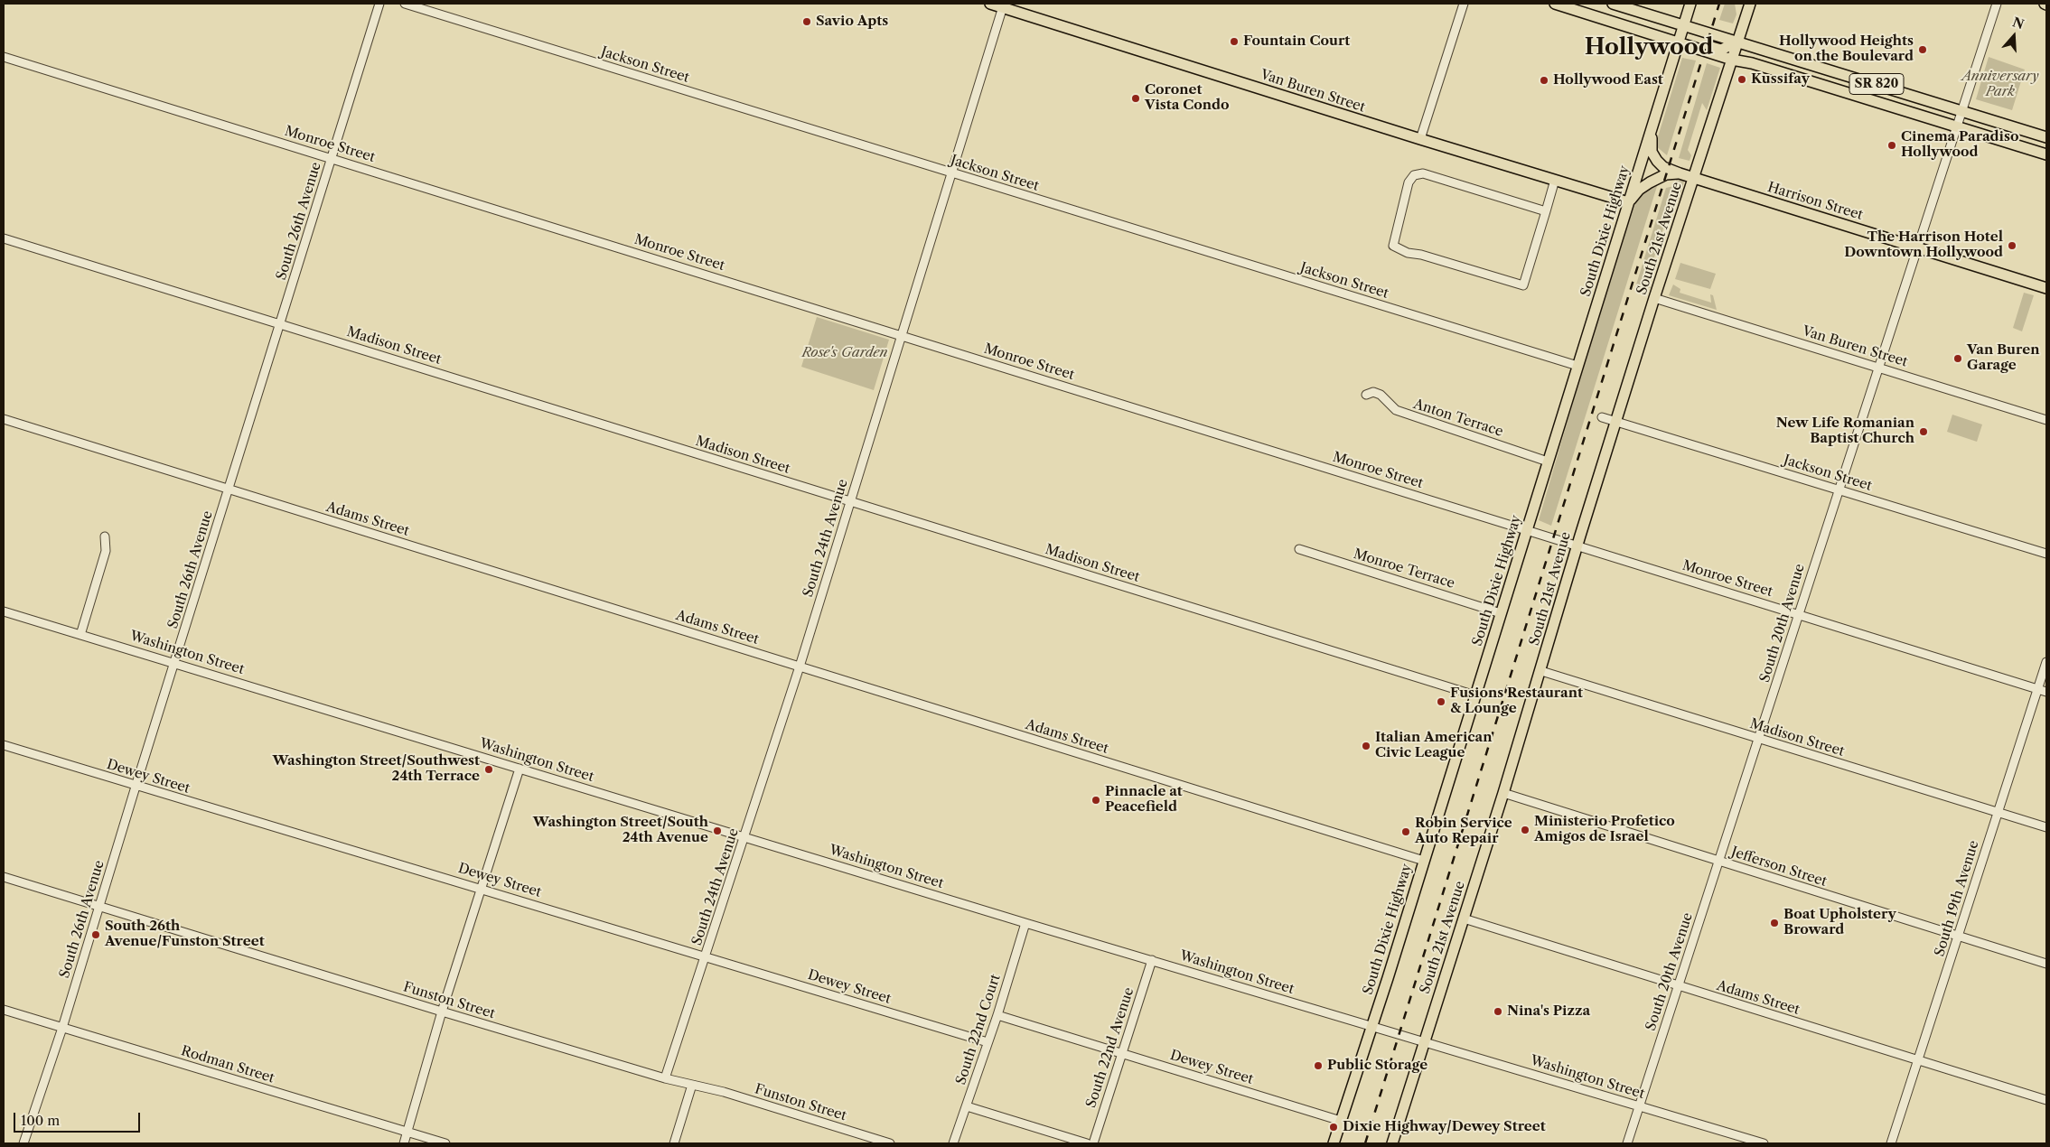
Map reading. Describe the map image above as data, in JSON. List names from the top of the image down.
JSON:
{
  "streets": {
    "main road": [
      "SR 820",
      "Van Buren Street",
      "Harrison Street",
      "South Dixie Highway",
      "South 21st Avenue"
    ],
    "street": [
      "Jackson Street",
      "Monroe Street",
      "South 26th Avenue",
      "Madison Street",
      "Anton Terrace",
      "Adams Street",
      "South 24th Avenue",
      "Monroe Terrace",
      "South 20th Avenue",
      "Washington Street",
      "Dewey Street",
      "Jefferson Street",
      "South 19th Avenue",
      "Funston Street",
      "South 22nd Court",
      "South 22nd Avenue",
      "Rodman Street"
    ]
  },
  "crossings": [
    ["Jackson Street", "South Dixie Highway"],
    ["Jackson Street", "South 21st Avenue"],
    ["Jackson Street", "South 24th Avenue"],
    ["Jackson Street", "South 20th Avenue"],
    ["SR 820", "South Dixie Highway"],
    ["SR 820", "South 21st Avenue"],
    ["SR 820", "South 20th Avenue"],
    ["Van Buren Street", "South Dixie Highway"],
    ["Van Buren Street", "South 21st Avenue"],
    ["Van Buren Street", "South 24th Avenue"],
    ["Van Buren Street", "South 20th Avenue"],
    ["Monroe Street", "South 26th Avenue"],
    ["Monroe Street", "South Dixie Highway"],
    ["Monroe Street", "South 21st Avenue"],
    ["Monroe Street", "South 24th Avenue"],
    ["Monroe Street", "South 20th Avenue"],
    ["Monroe Street", "South 19th Avenue"],
    ["Harrison Street", "South Dixie Highway"],
    ["Harrison Street", "South 21st Avenue"],
    ["Harrison Street", "South 20th Avenue"],
    ["South 26th Avenue", "Madison Street"],
    ["South 26th Avenue", "Adams Street"],
    ["South 26th Avenue", "Washington Street"],
    ["South 26th Avenue", "Dewey Street"],
    ["South 26th Avenue", "Funston Street"],
    ["South 26th Avenue", "Rodman Street"],
    ["South Dixie Highway", "Madison Street"],
    ["South Dixie Highway", "Anton Terrace"],
    ["South Dixie Highway", "Adams Street"],
    ["South Dixie Highway", "Monroe Terrace"],
    ["South Dixie Highway", "Washington Street"],
    ["South Dixie Highway", "Dewey Street"],
    ["South 21st Avenue", "Madison Street"],
    ["South 21st Avenue", "Adams Street"],
    ["South 21st Avenue", "Washington Street"],
    ["South 21st Avenue", "Jefferson Street"],
    ["Madison Street", "South 24th Avenue"],
    ["Madison Street", "South 20th Avenue"],
    ["Madison Street", "South 19th Avenue"],
    ["Adams Street", "South 24th Avenue"],
    ["Adams Street", "South 20th Avenue"],
    ["Adams Street", "South 19th Avenue"],
    ["South 24th Avenue", "Washington Street"],
    ["South 24th Avenue", "Dewey Street"],
    ["South 24th Avenue", "Funston Street"],
    ["South 20th Avenue", "Washington Street"],
    ["South 20th Avenue", "Jefferson Street"],
    ["Washington Street", "South 22nd Court"],
    ["Washington Street", "South 22nd Avenue"],
    ["Dewey Street", "South 22nd Court"],
    ["Dewey Street", "South 22nd Avenue"],
    ["Jefferson Street", "South 19th Avenue"]
  ],
  "districts": ["Hollywood"],
  "parks": ["Anniversary Park", "Rose's Garden"],
  "places": [
    "Savio Apts",
    "Fountain Court",
    "Hollywood Heights on the Boulevard",
    "Kussifay",
    "Hollywood East",
    "Coronet Vista Condo",
    "Cinema Paradiso Hollywood",
    "The Harrison Hotel Downtown Hollywood",
    "Van Buren Garage",
    "New Life Romanian Baptist Church",
    "Fusions Restaurant & Lounge",
    "Italian American Civic League",
    "Washington Street/Southwest 24th Terrace",
    "Pinnacle at Peacefield",
    "Ministerio Profetico Amigos de Israel",
    "Washington Street/South 24th Avenue",
    "Robin Service Auto Repair",
    "Boat Upholstery Broward",
    "South 26th Avenue/Funston Street",
    "Nina's Pizza",
    "Public Storage",
    "Dixie Highway/Dewey Street"
  ],
  "scale_bar": "100 m",
  "north": "top"
}
